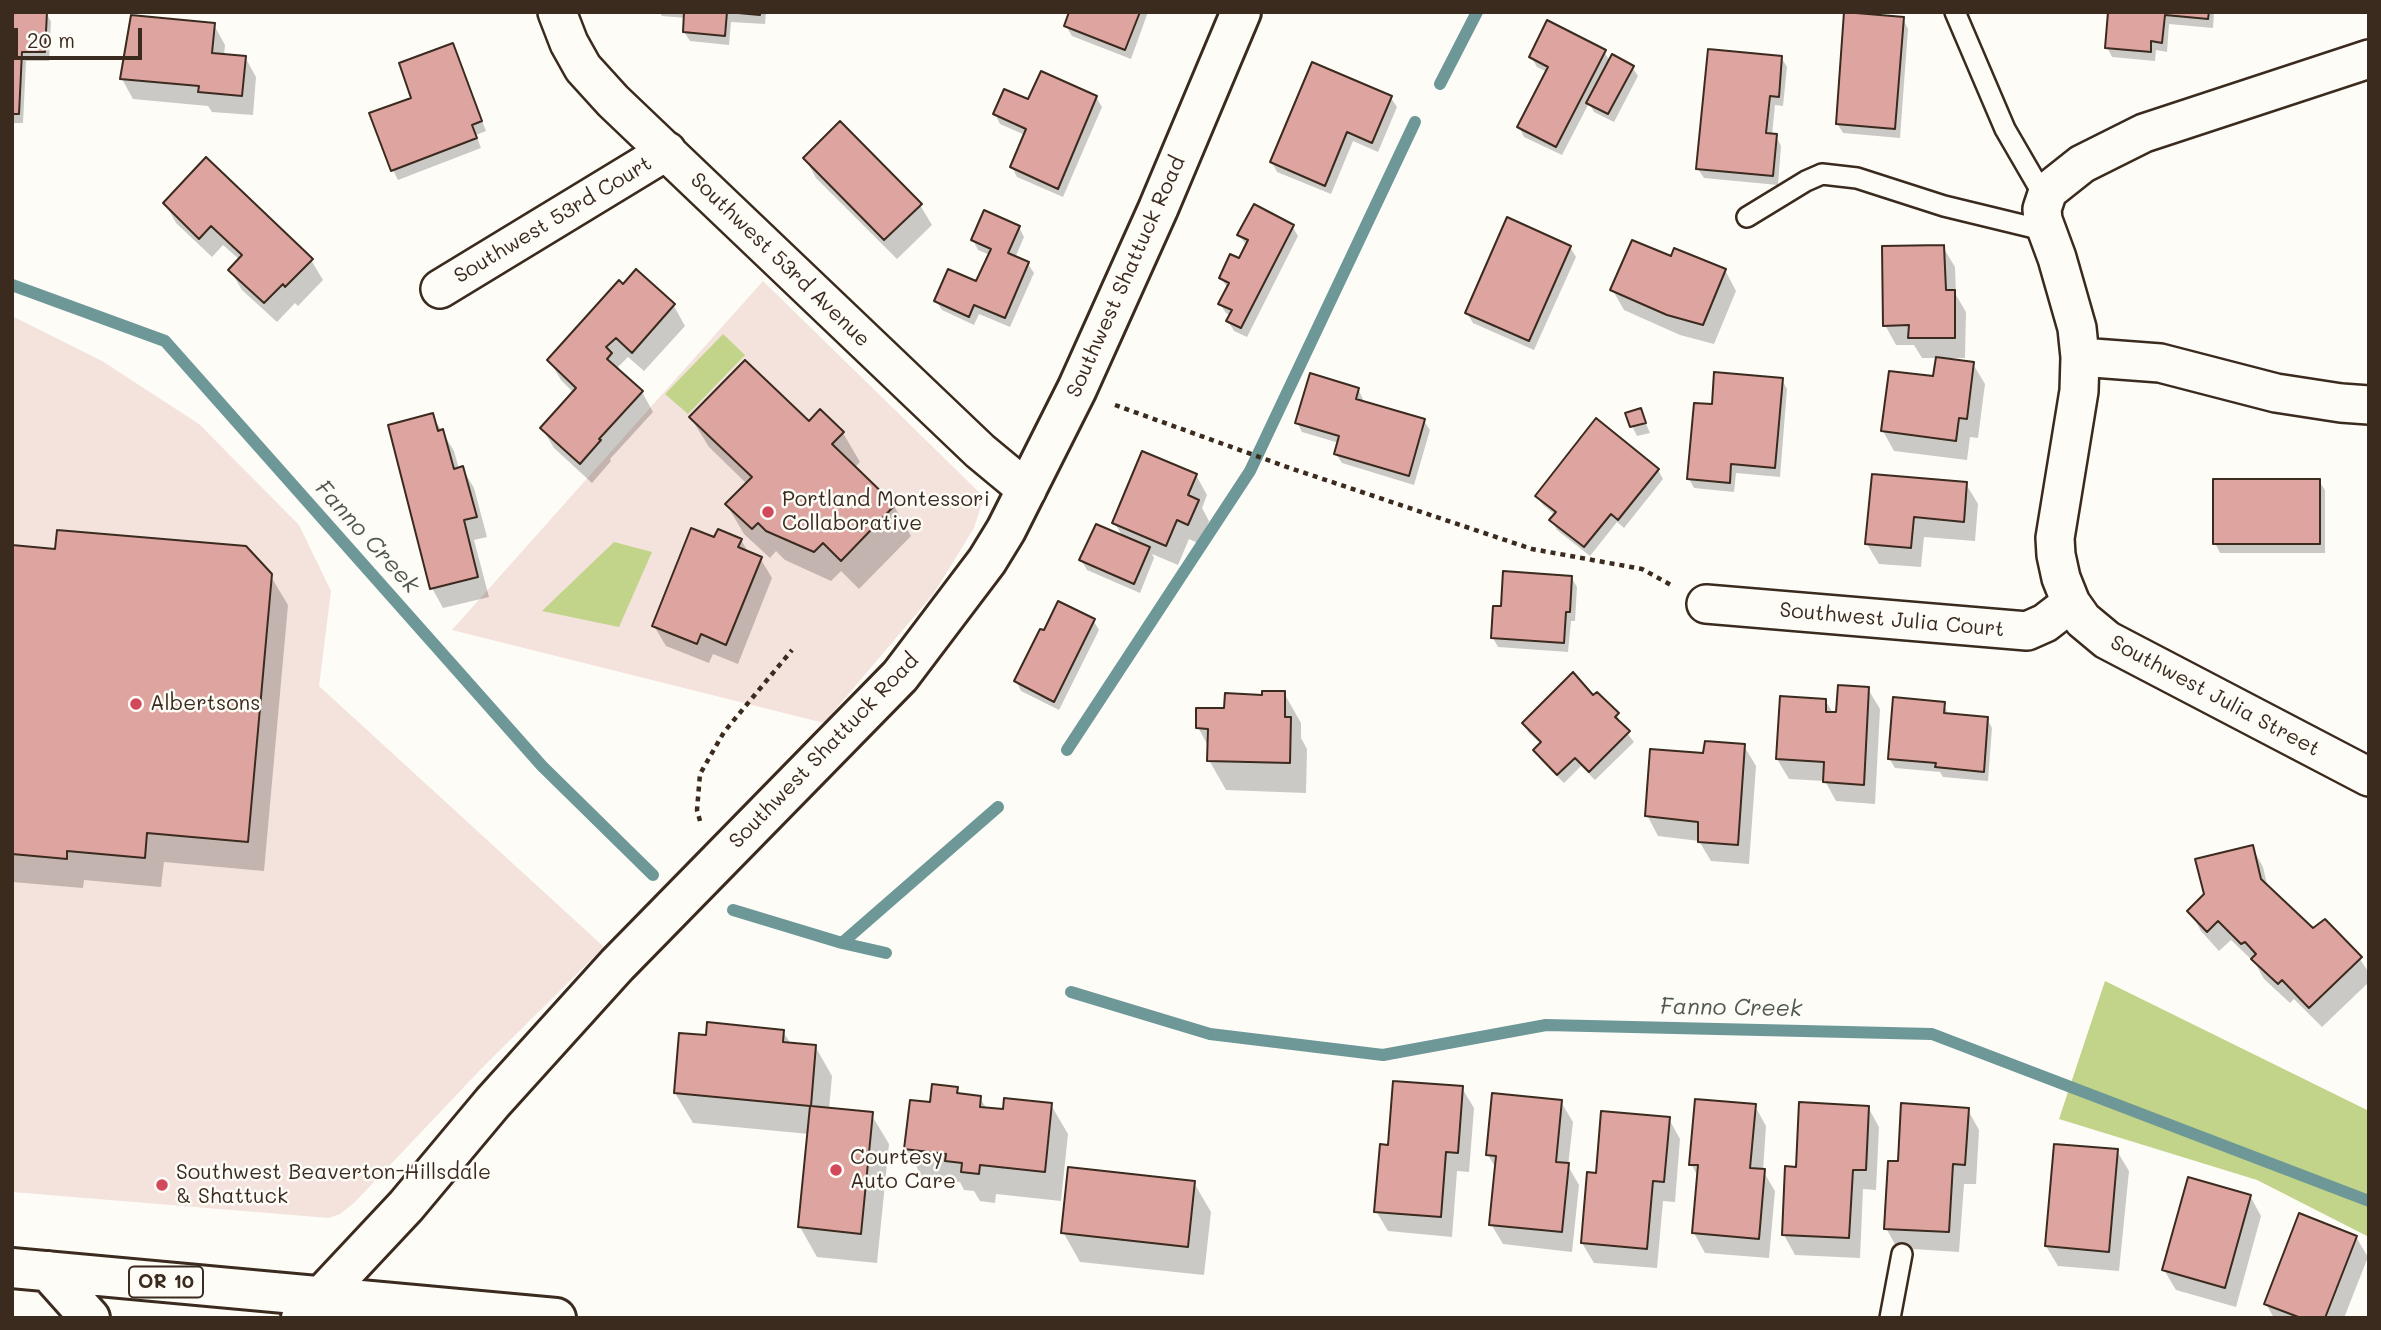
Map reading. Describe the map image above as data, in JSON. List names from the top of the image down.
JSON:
{
  "streets": {
    "street": [
      "Southwest 53rd Court",
      "Southwest 53rd Avenue",
      "Southwest Shattuck Road",
      "Southwest Julia Court",
      "Southwest Julia Street",
      "OR 10"
    ]
  },
  "crossings": [
    ["Southwest 53rd Court", "Southwest 53rd Avenue"],
    ["Southwest 53rd Avenue", "Southwest Shattuck Road"],
    ["Southwest Shattuck Road", "OR 10"],
    ["Southwest Julia Court", "Southwest Julia Street"]
  ],
  "water": ["Fanno Creek"],
  "places": [
    "Portland Montessori Collaborative",
    "Albertsons",
    "Courtesy Auto Care",
    "Southwest Beaverton-Hillsdale & Shattuck"
  ],
  "scale_bar": "20 m"
}
